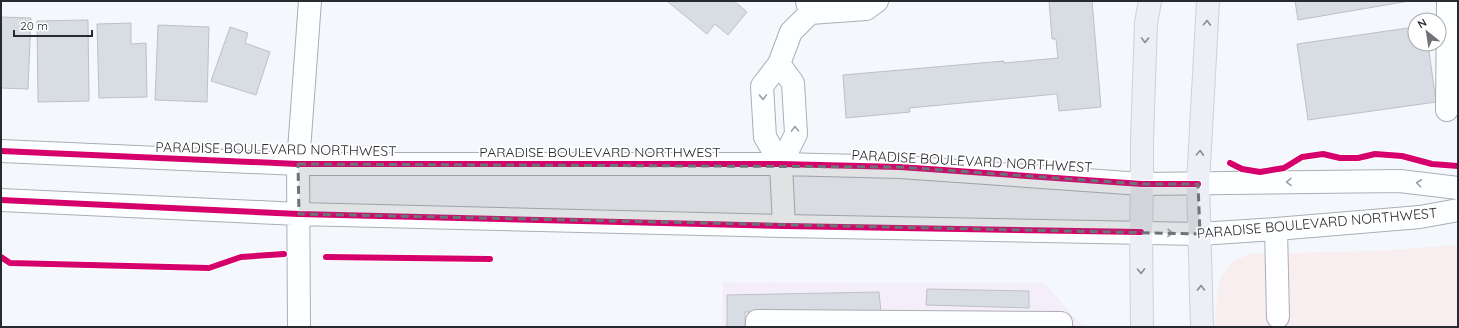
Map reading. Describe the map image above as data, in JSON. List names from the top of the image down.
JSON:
{
  "streets": {
    "street": ["PARADISE BOULEVARD NORTHWEST"]
  },
  "scale_bar": "20 m",
  "north": "top left"
}
